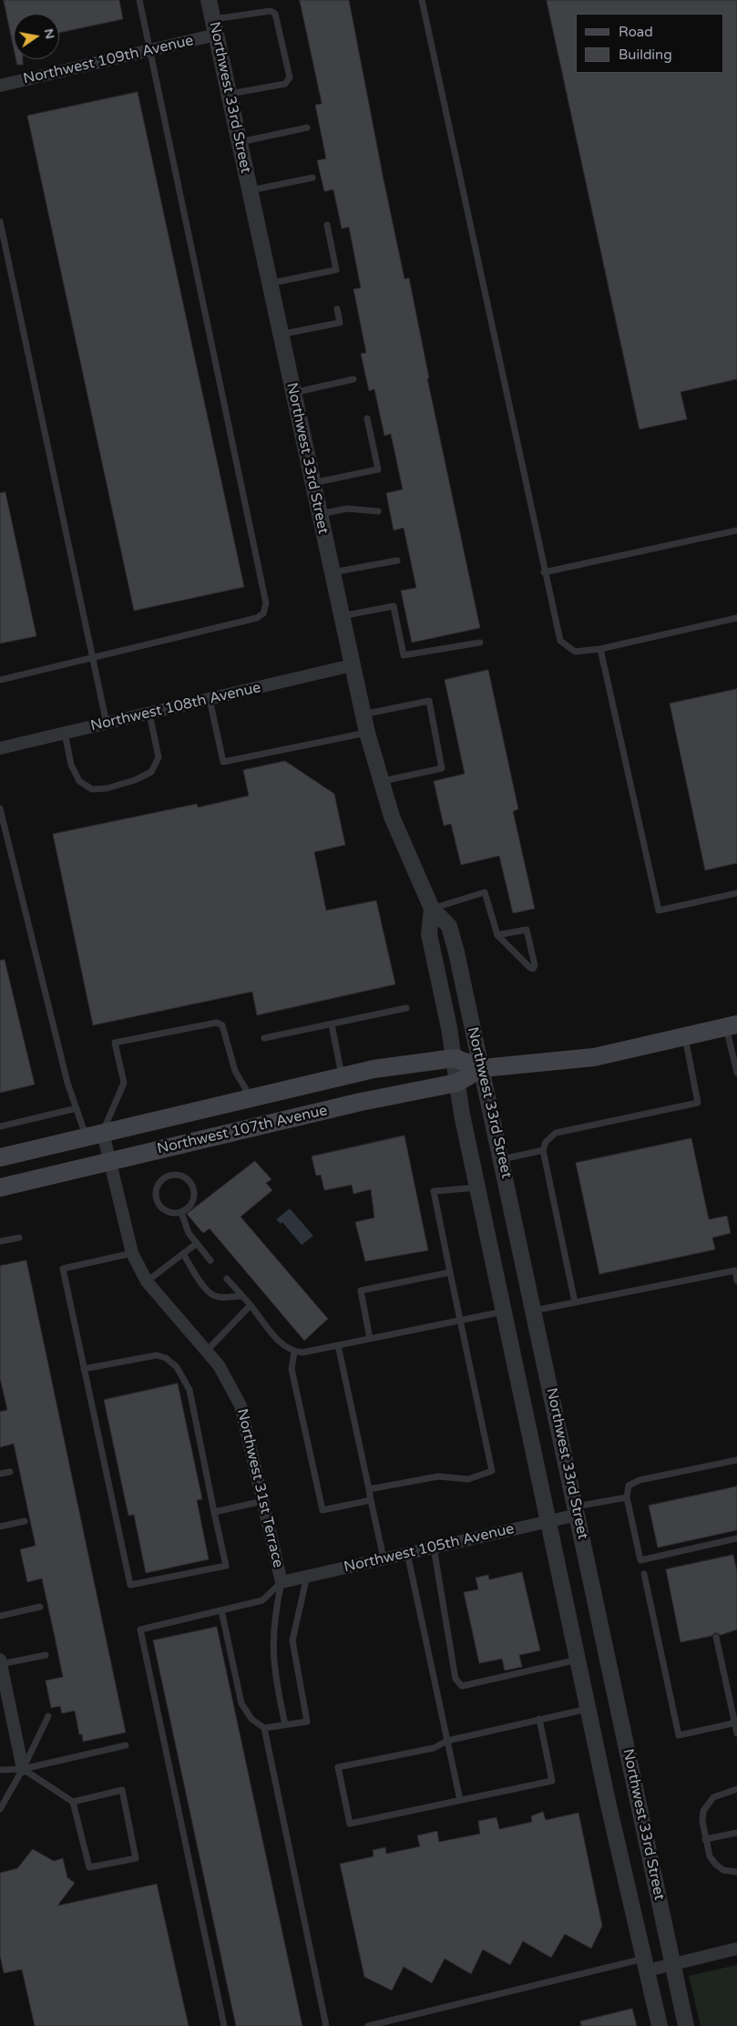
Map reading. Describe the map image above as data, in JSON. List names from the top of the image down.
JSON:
{
  "streets": {
    "main road": ["Northwest 107th Avenue"],
    "street": [
      "Northwest 109th Avenue",
      "Northwest 33rd Street",
      "Northwest 108th Avenue",
      "Northwest 31st Terrace",
      "Northwest 105th Avenue"
    ]
  },
  "crossings": [
    ["Northwest 109th Avenue", "Northwest 33rd Street"],
    ["Northwest 33rd Street", "Northwest 108th Avenue"],
    ["Northwest 33rd Street", "Northwest 107th Avenue"],
    ["Northwest 33rd Street", "Northwest 105th Avenue"],
    ["Northwest 107th Avenue", "Northwest 31st Terrace"],
    ["Northwest 31st Terrace", "Northwest 105th Avenue"]
  ],
  "legend": ["Road", "Building"],
  "north": "right"
}
